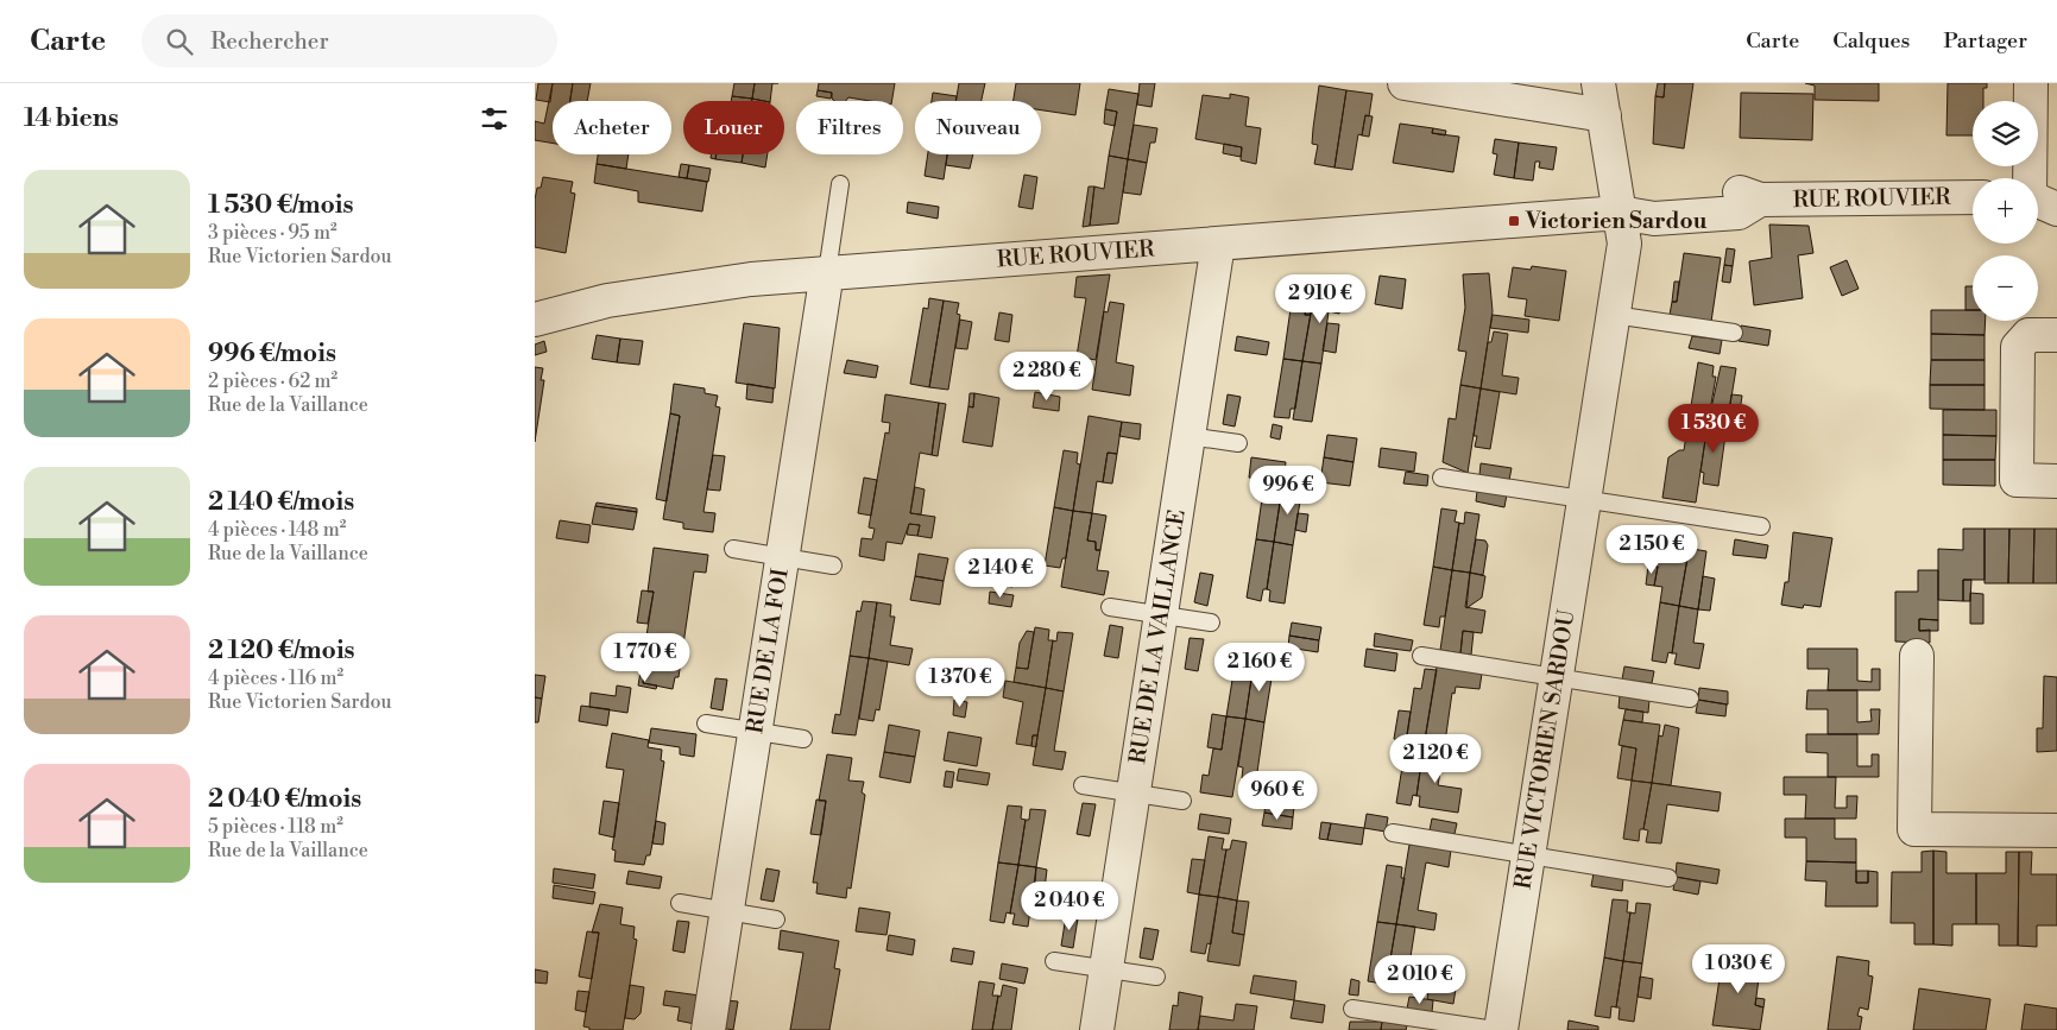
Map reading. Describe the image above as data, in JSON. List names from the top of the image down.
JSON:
{
  "streets": {
    "street": [
      "RUE ROUVIER",
      "RUE DE LA VAILLANCE",
      "RUE DE LA FOI",
      "RUE VICTORIEN SARDOU"
    ]
  },
  "crossings": [
    ["RUE ROUVIER", "RUE DE LA VAILLANCE"],
    ["RUE ROUVIER", "RUE DE LA FOI"],
    ["RUE ROUVIER", "RUE VICTORIEN SARDOU"]
  ],
  "places": {
    "transit": ["Victorien Sardou"]
  },
  "page": {
    "header": "Carte",
    "search": "Rechercher",
    "nav": ["Carte", "Calques", "Partager"],
    "heading": "14 biens",
    "map_buttons": ["+", "−"],
    "chip": [
      "Acheter",
      "Louer",
      "Filtres",
      "Nouveau"
    ],
    "list": [
      {
        "name": "1 530 €/mois",
        "note": "3 pièces · 95 m² · Rue Victorien Sardou"
      },
      {
        "name": "996 €/mois",
        "note": "2 pièces · 62 m² · Rue de la Vaillance"
      },
      {
        "name": "2 140 €/mois",
        "note": "4 pièces · 148 m² · Rue de la Vaillance"
      },
      {
        "name": "2 120 €/mois",
        "note": "4 pièces · 116 m² · Rue Victorien Sardou"
      },
      {
        "name": "2 040 €/mois",
        "note": "5 pièces · 118 m² · Rue de la Vaillance"
      }
    ],
    "price": [
      "2 910 €",
      "2 280 €",
      "1 530 €",
      "996 €",
      "2 150 €",
      "2 140 €",
      "1 770 €",
      "2 160 €",
      "1 370 €",
      "2 120 €",
      "960 €",
      "2 040 €",
      "1 030 €",
      "2 010 €"
    ]
  }
}
